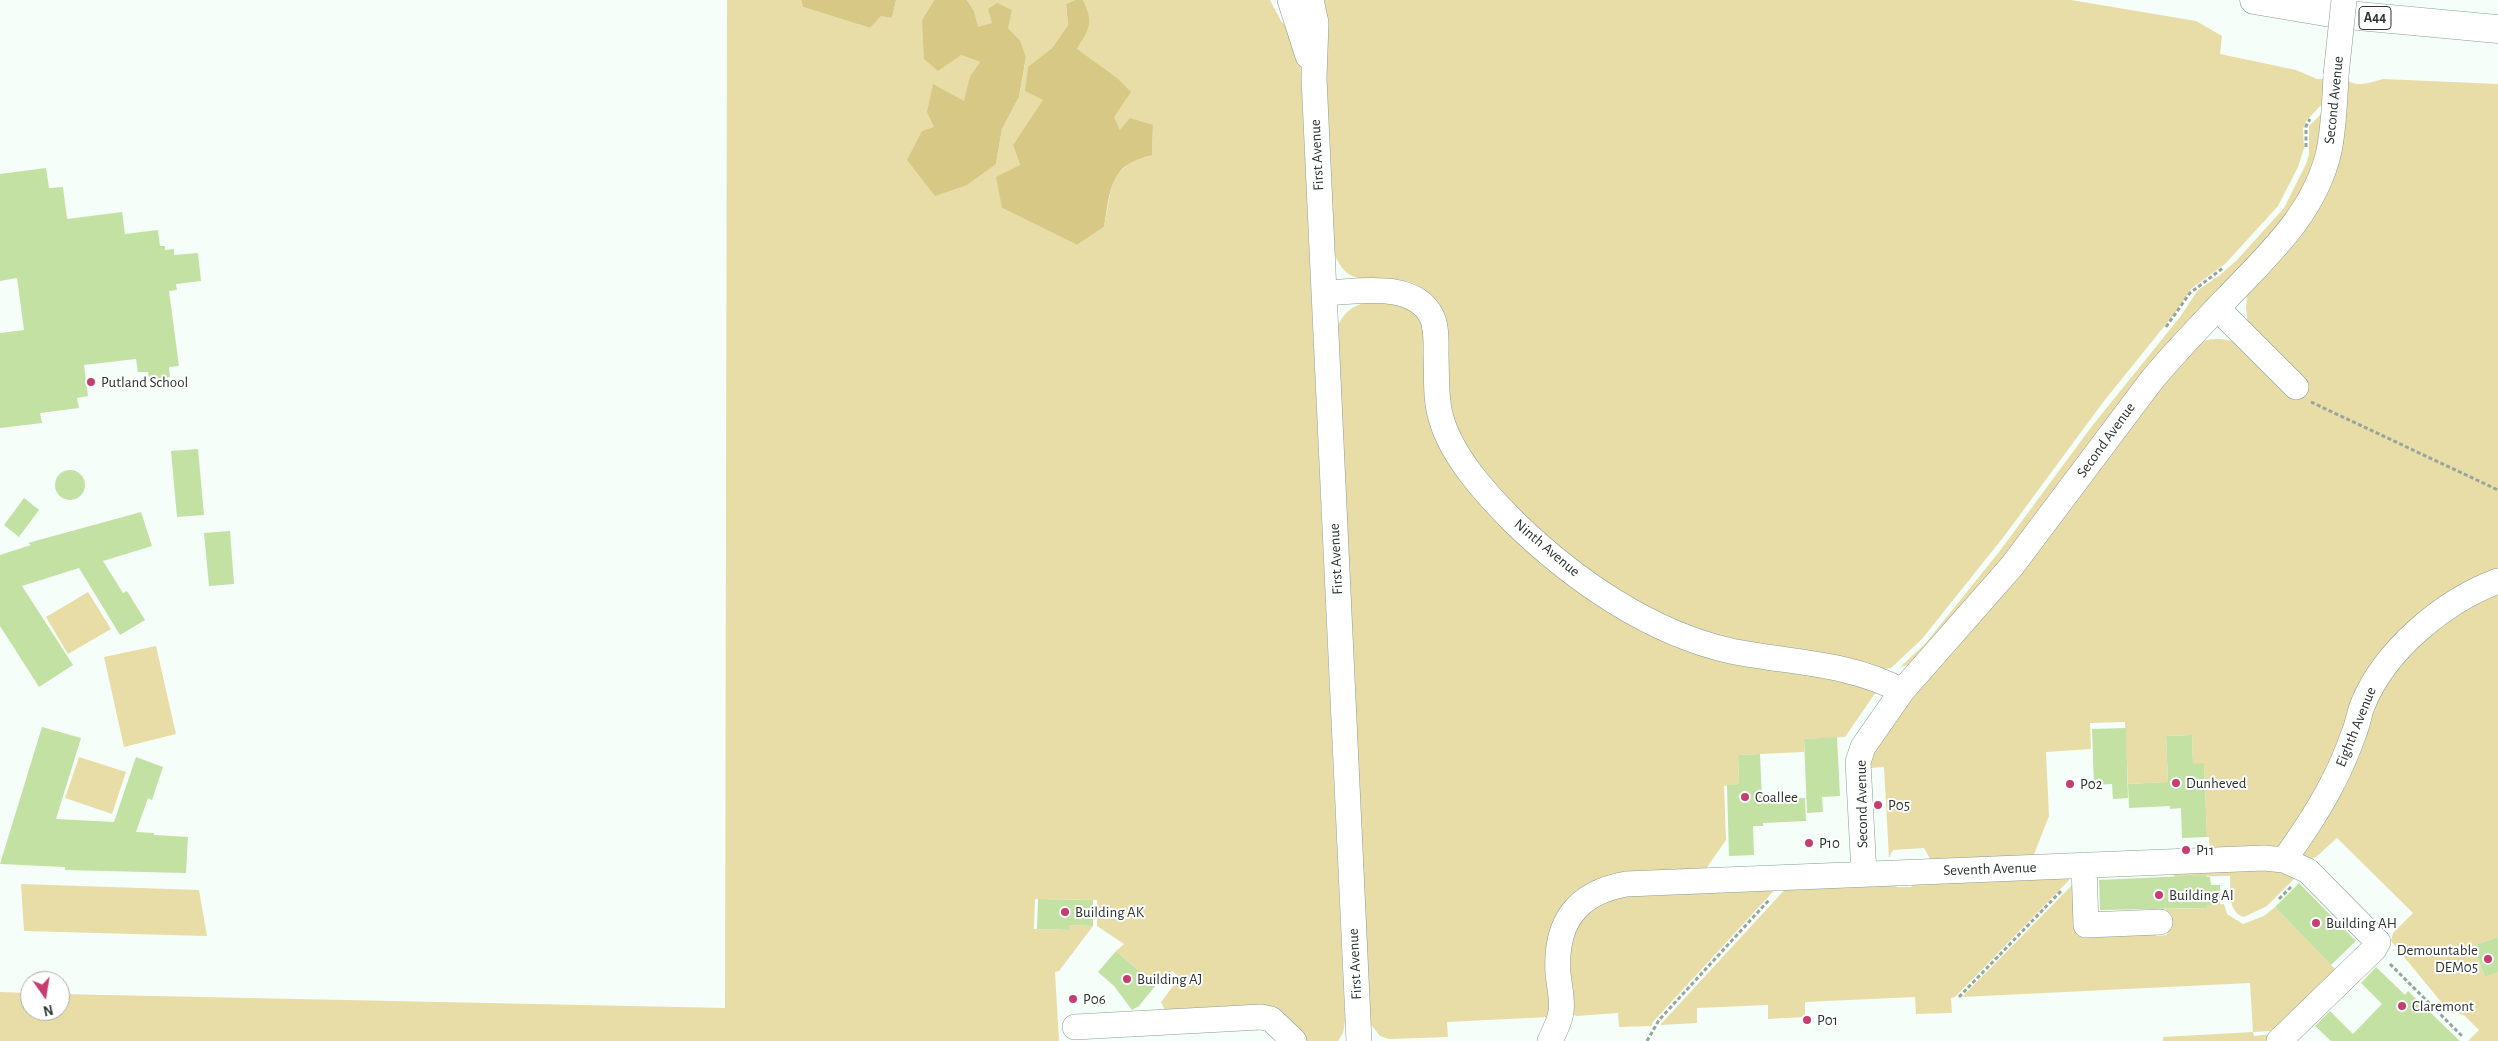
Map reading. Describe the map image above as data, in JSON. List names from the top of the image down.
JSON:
{
  "streets": {
    "highway": ["A44"],
    "street": [
      "Second Avenue",
      "First Avenue",
      "Ninth Avenue",
      "Eighth Avenue",
      "Seventh Avenue"
    ]
  },
  "crossings": [
    ["Second Avenue", "Ninth Avenue"],
    ["Second Avenue", "Seventh Avenue"],
    ["First Avenue", "Ninth Avenue"],
    ["Eighth Avenue", "Seventh Avenue"]
  ],
  "places": [
    "Putland School",
    "Dunheved",
    "P02",
    "Coallee",
    "P05",
    "P10",
    "P11",
    "Building AI",
    "Building AK",
    "Building AH",
    "Demountable DEM05",
    "Building AJ",
    "P06",
    "Claremont",
    "P01"
  ],
  "north": "bottom"
}
